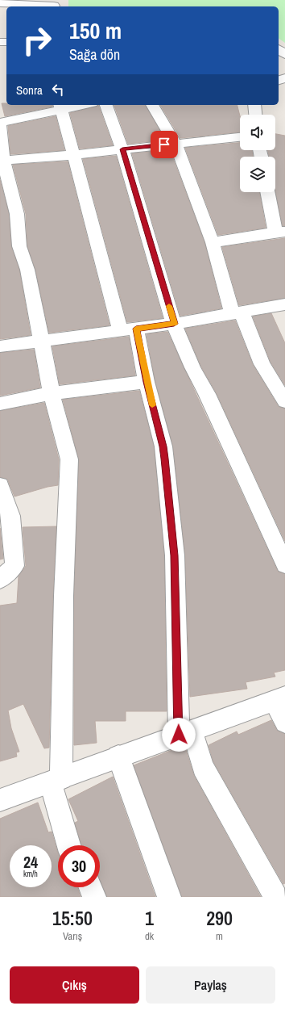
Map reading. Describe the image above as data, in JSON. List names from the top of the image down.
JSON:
{
  "page": {
    "turn": ["150 m", "Sağa dön"],
    "then": "Sonra",
    "speed": "24 km/h",
    "limit": "30",
    "eta": [
      "15:50",
      "Varış",
      "1",
      "dk",
      "290",
      "m"
    ],
    "buttons": ["Çıkış", "Paylaş"]
  }
}
